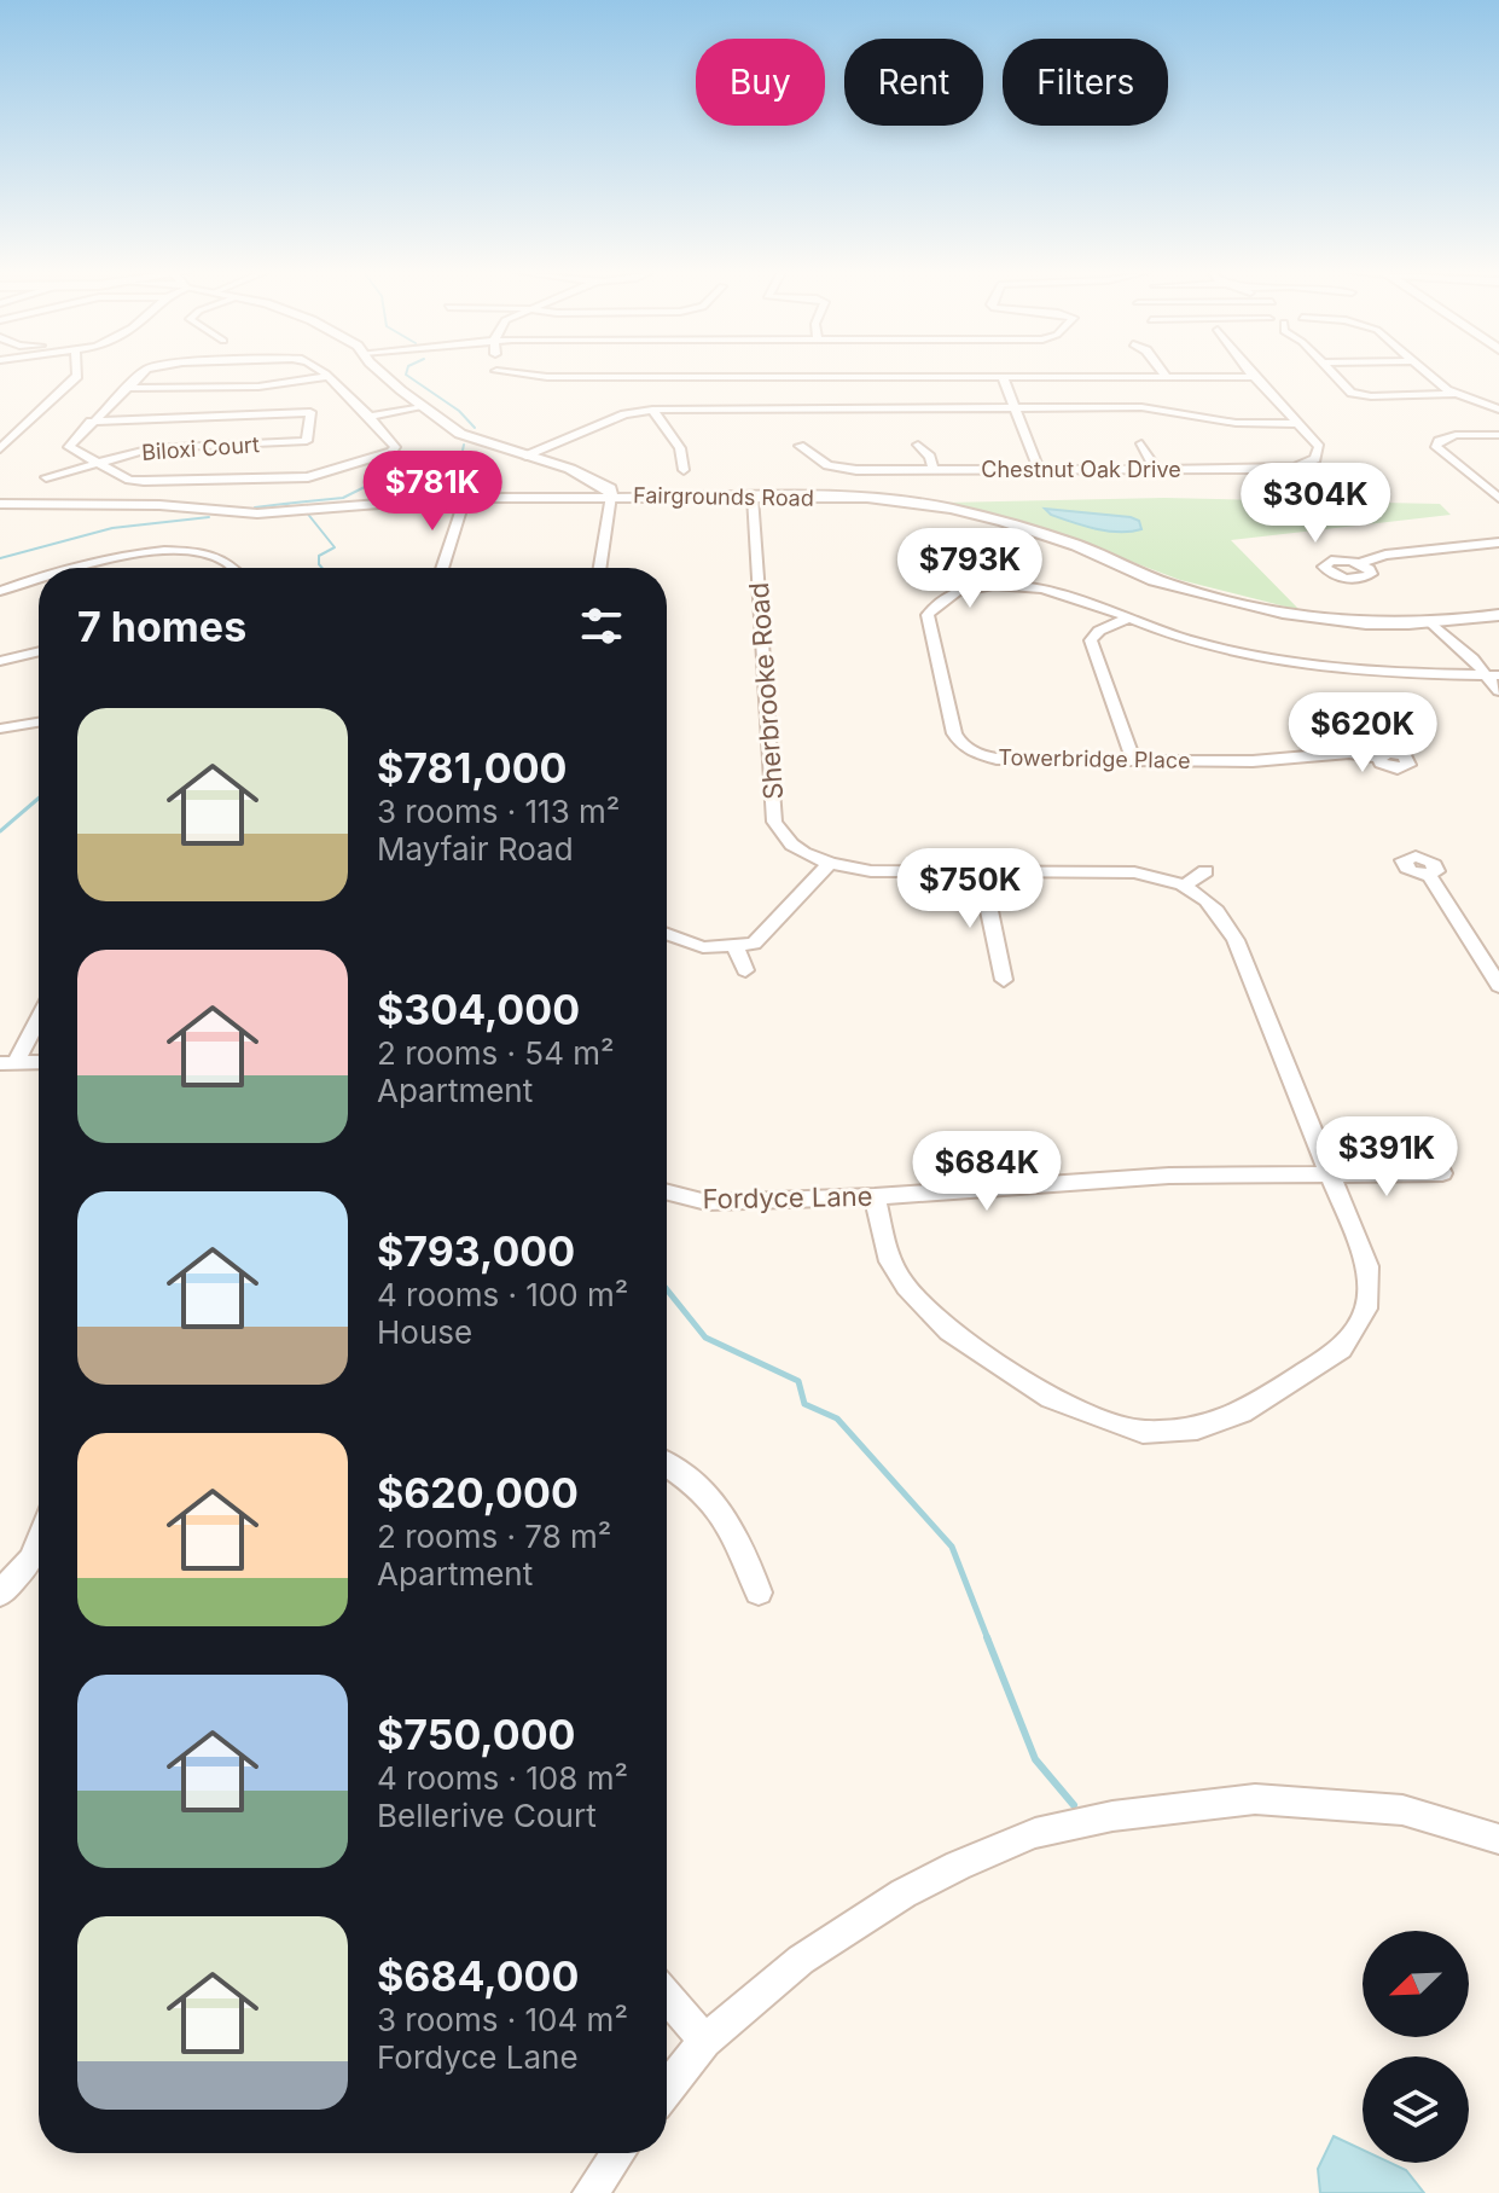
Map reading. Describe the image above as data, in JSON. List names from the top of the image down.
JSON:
{
  "streets": {
    "street": [
      "Biloxi Court",
      "Chestnut Oak Drive",
      "Fairgrounds Road",
      "Sherbrooke Road",
      "Towerbridge Place",
      "Fordyce Lane"
    ]
  },
  "crossings": [
    ["Fairgrounds Road", "Sherbrooke Road"]
  ],
  "north": "bottom left",
  "page": {
    "chip": ["Buy", "Rent", "Filters"],
    "price": [
      "$781K",
      "$304K",
      "$793K",
      "$620K",
      "$750K",
      "$391K",
      "$684K"
    ],
    "heading": "7 homes",
    "list": [
      {
        "name": "$781,000",
        "note": "3 rooms · 113 m² · Mayfair Road"
      },
      {
        "name": "$304,000",
        "note": "2 rooms · 54 m² · Apartment"
      },
      {
        "name": "$793,000",
        "note": "4 rooms · 100 m² · House"
      },
      {
        "name": "$620,000",
        "note": "2 rooms · 78 m² · Apartment"
      },
      {
        "name": "$750,000",
        "note": "4 rooms · 108 m² · Bellerive Court"
      },
      {
        "name": "$684,000",
        "note": "3 rooms · 104 m² · Fordyce Lane"
      }
    ]
  }
}
